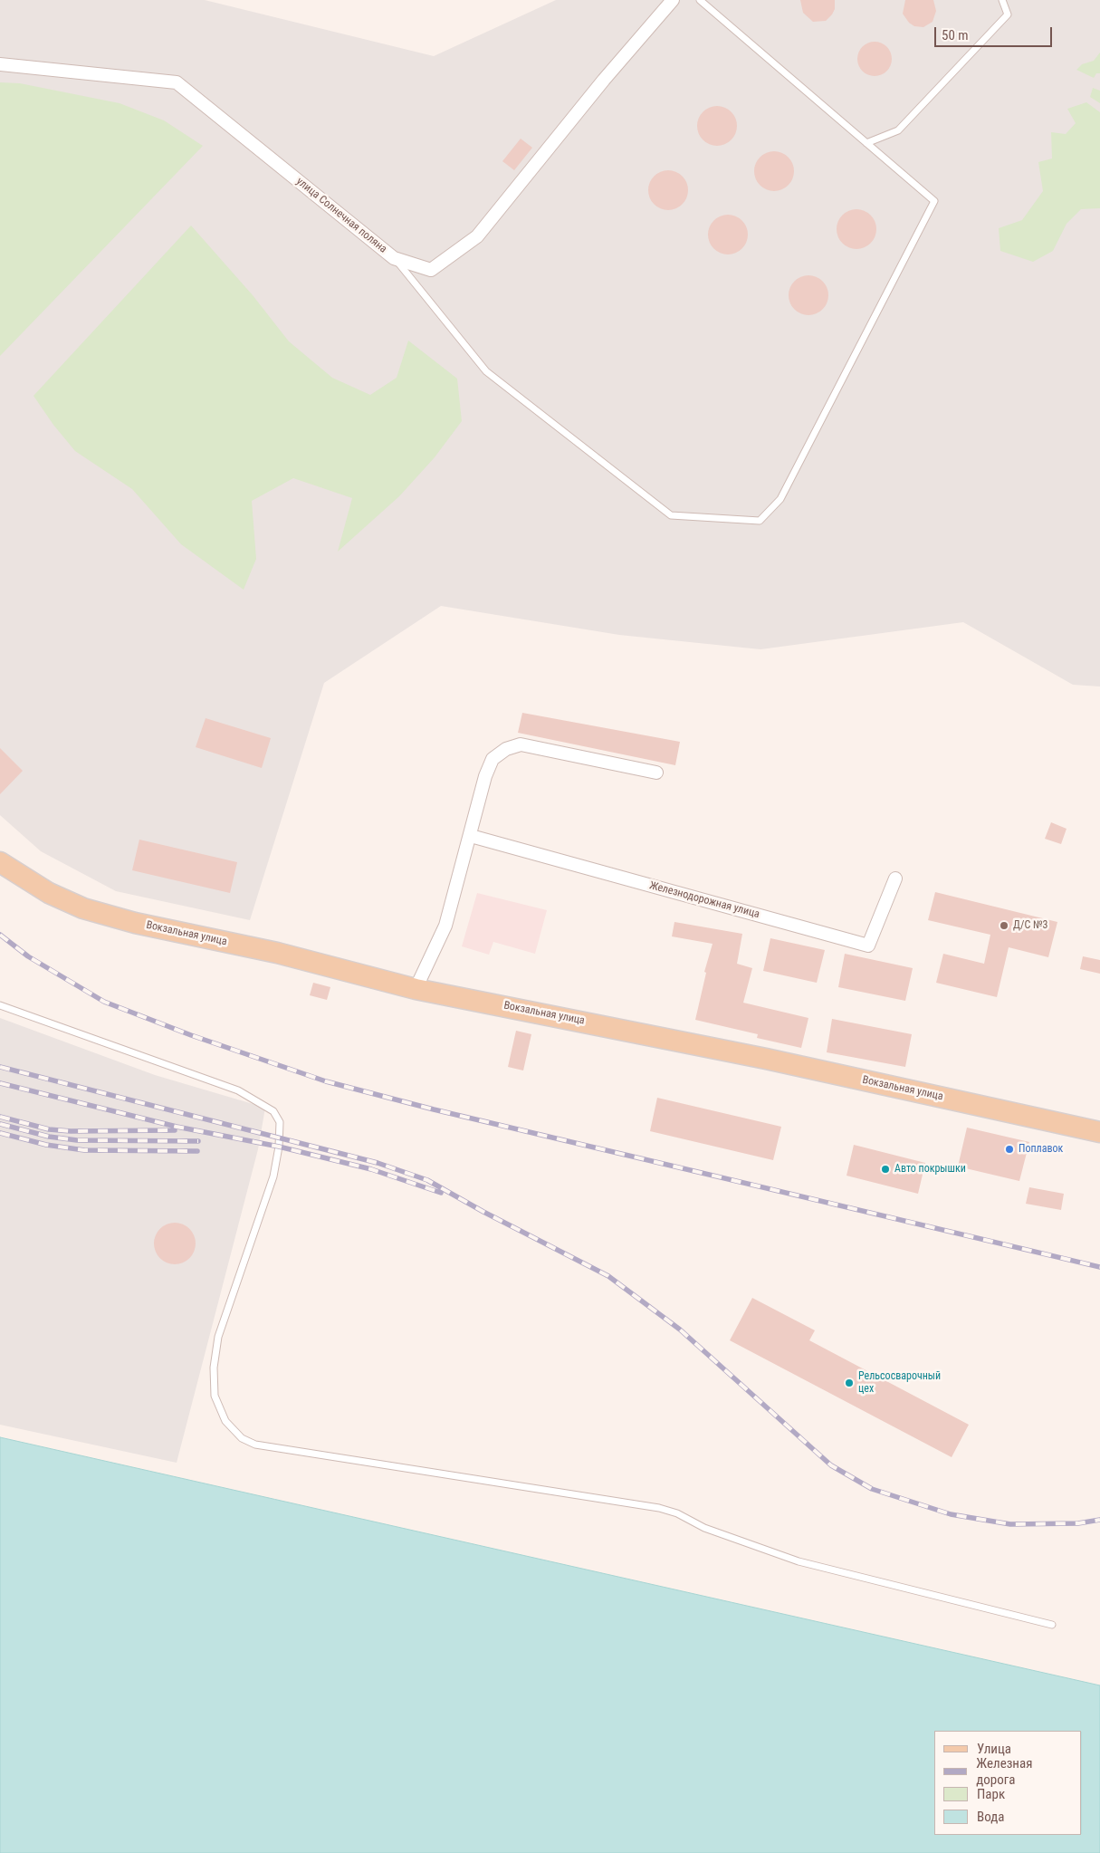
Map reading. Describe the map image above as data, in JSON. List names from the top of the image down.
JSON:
{
  "streets": {
    "main road": ["Вокзальная улица"],
    "street": ["улица Солнечная поляна", "Железнодорожная улица"]
  },
  "places": [
    "Д/С №3",
    "Поплавок",
    "Авто покрышки",
    "Рельсосварочный цех"
  ],
  "legend": [
    "Улица",
    "Железная дорога",
    "Парк",
    "Вода"
  ],
  "scale_bar": "50 m"
}
